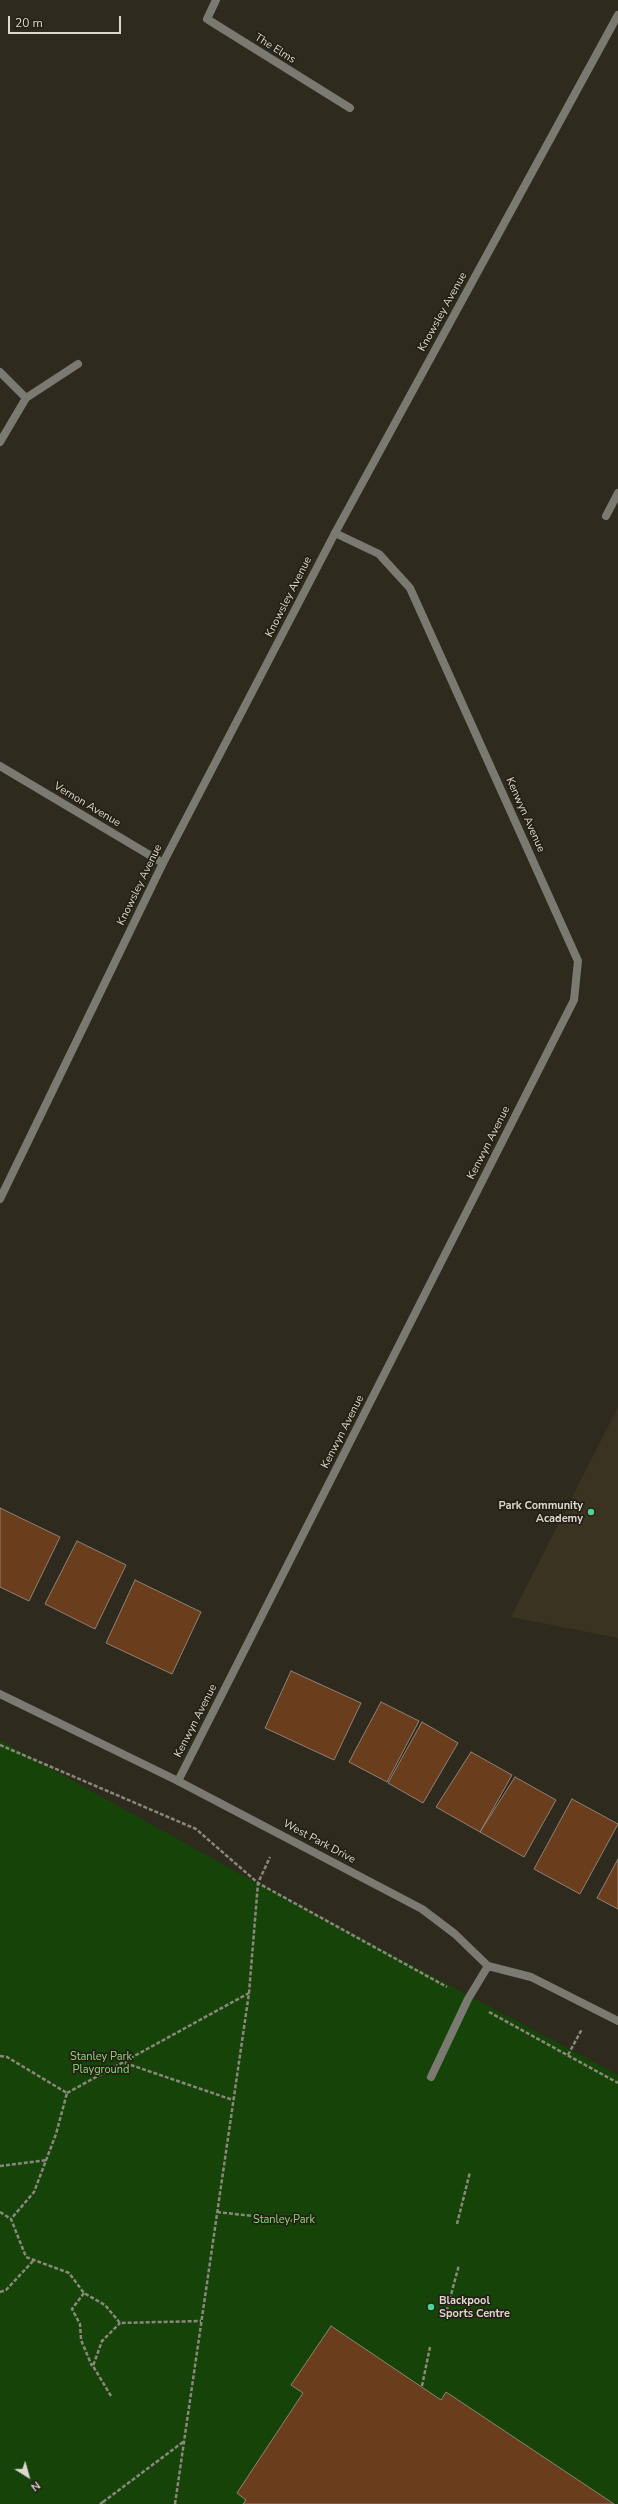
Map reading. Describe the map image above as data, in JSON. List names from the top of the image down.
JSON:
{
  "streets": {
    "street": [
      "The Elms",
      "Knowsley Avenue",
      "Vernon Avenue",
      "Kenwyn Avenue",
      "West Park Drive"
    ]
  },
  "crossings": [
    ["Knowsley Avenue", "Vernon Avenue"],
    ["Knowsley Avenue", "Kenwyn Avenue"],
    ["Kenwyn Avenue", "West Park Drive"]
  ],
  "parks": ["Stanley Park Playground", "Stanley Park"],
  "places": ["Park Community Academy", "Blackpool Sports Centre"],
  "scale_bar": "20 m",
  "north": "bottom right"
}
